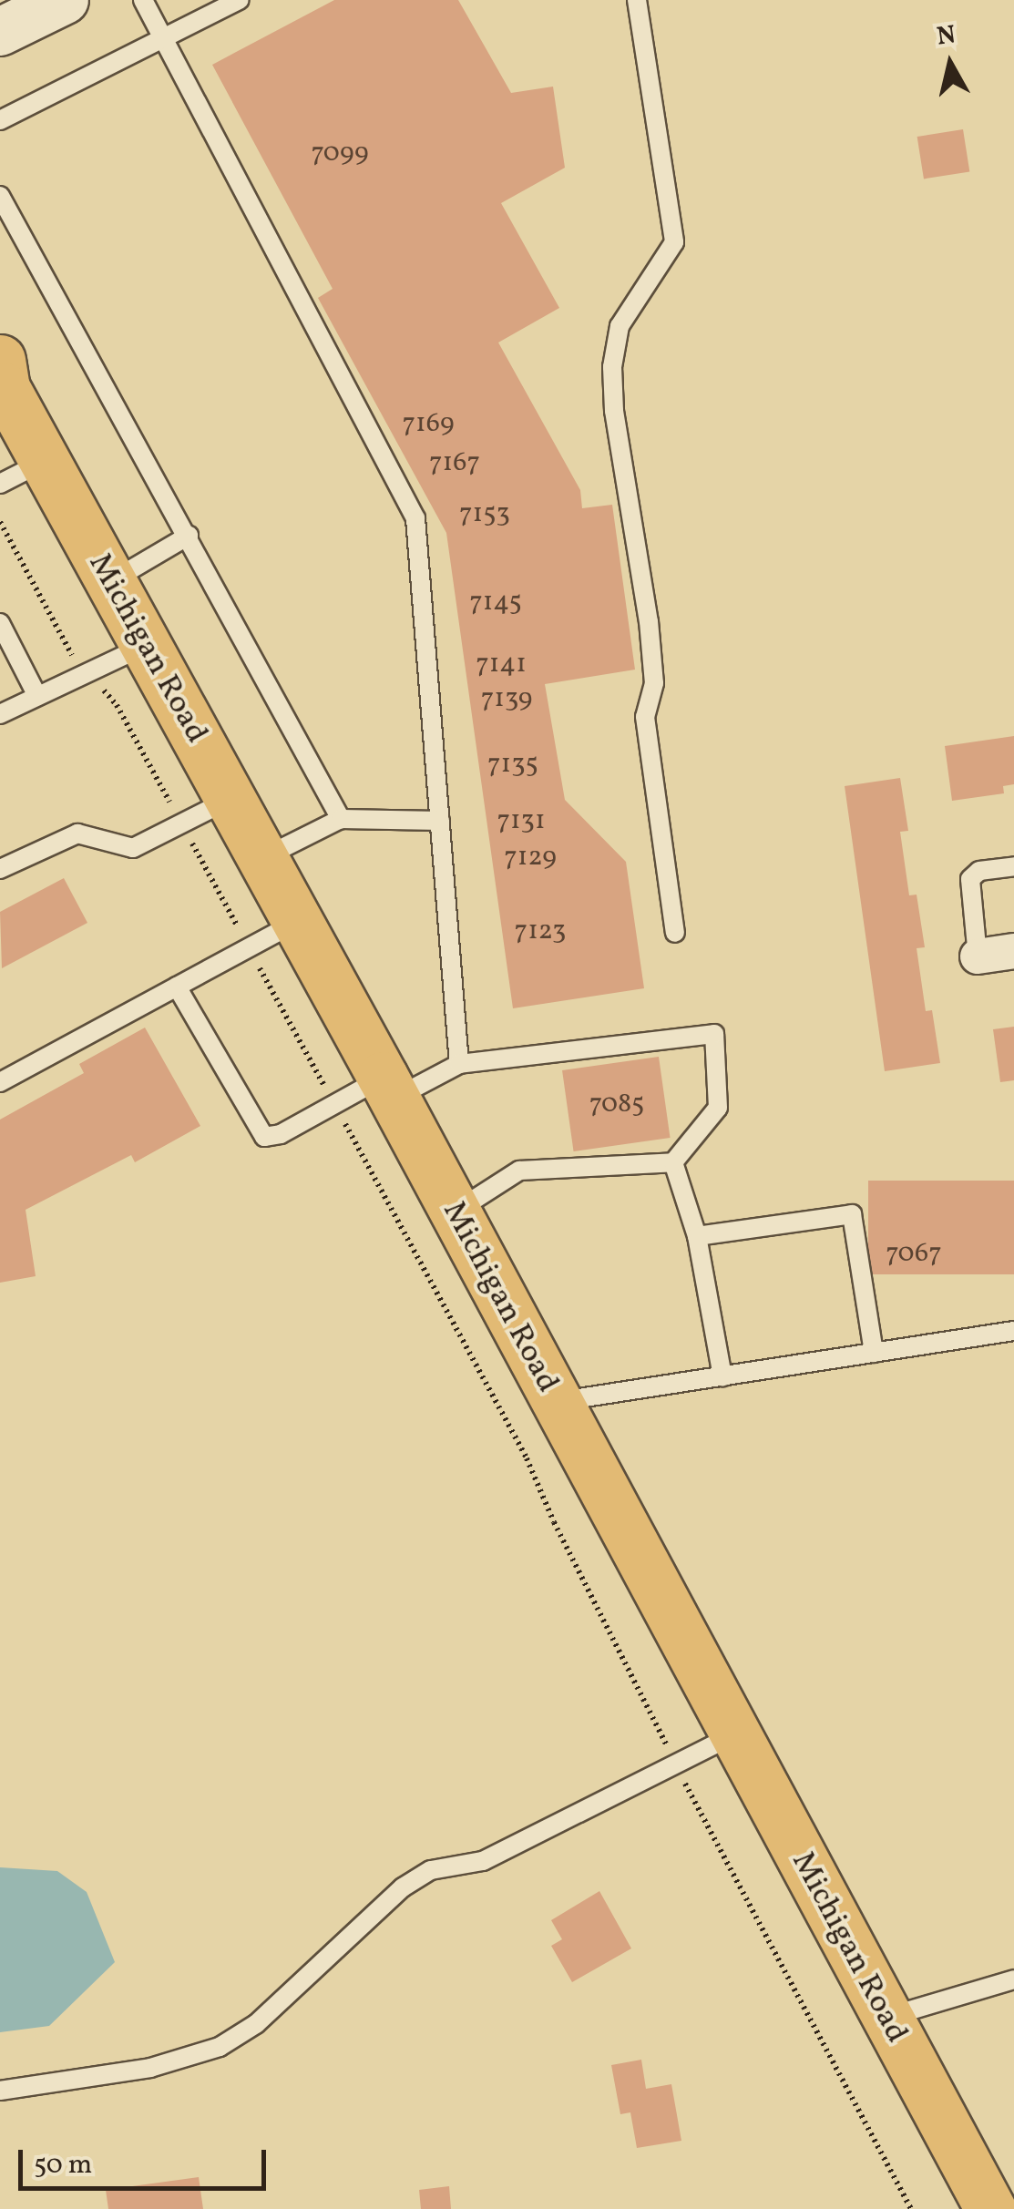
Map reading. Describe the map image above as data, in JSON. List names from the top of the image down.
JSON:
{
  "streets": {
    "main road": ["Michigan Road"]
  },
  "house_numbers": [
    "7099",
    "7169",
    "7167",
    "7153",
    "7145",
    "7141",
    "7139",
    "7135",
    "7131",
    "7129",
    "7123",
    "7085",
    "7067"
  ],
  "scale_bar": "50 m",
  "north": "top"
}
